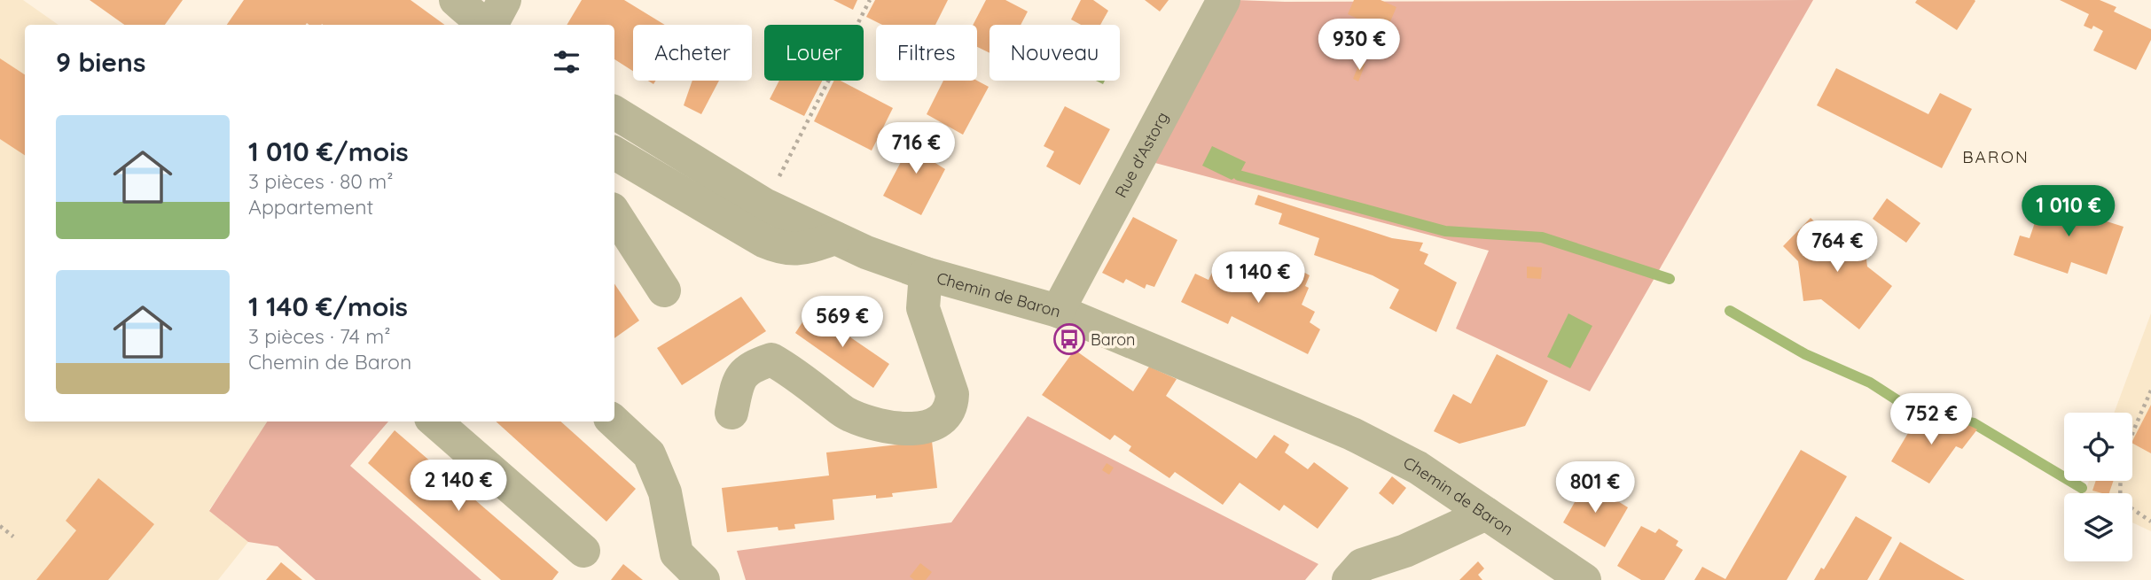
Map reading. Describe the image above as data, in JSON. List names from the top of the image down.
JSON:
{
  "streets": {
    "street": ["Rue d'Astorg", "Chemin de Baron"]
  },
  "crossings": [
    ["Rue d'Astorg", "Chemin de Baron"]
  ],
  "districts": ["BARON"],
  "places": {
    "bus stop": ["Baron"]
  },
  "page": {
    "price": [
      "930 €",
      "716 €",
      "1 010 €",
      "764 €",
      "1 140 €",
      "569 €",
      "752 €",
      "2 140 €",
      "801 €"
    ],
    "chip": [
      "Acheter",
      "Louer",
      "Filtres",
      "Nouveau"
    ],
    "heading": "9 biens",
    "list": [
      {
        "name": "1 010 €/mois",
        "note": "3 pièces · 80 m² · Appartement"
      },
      {
        "name": "1 140 €/mois",
        "note": "3 pièces · 74 m² · Chemin de Baron"
      }
    ]
  }
}
